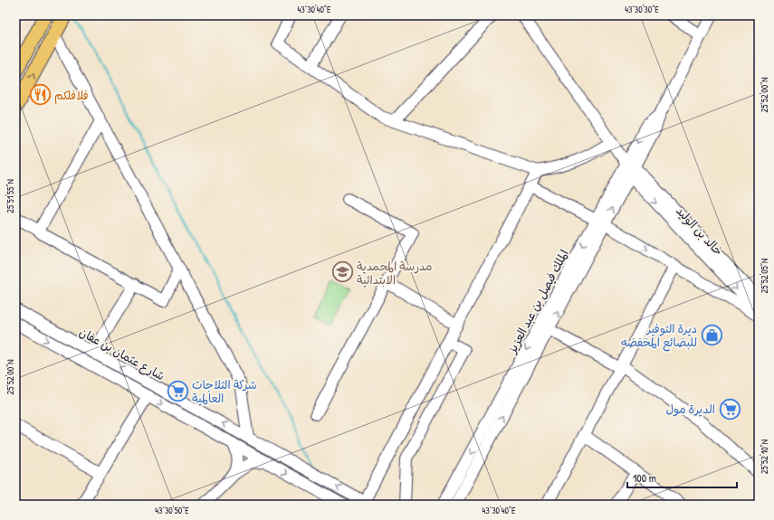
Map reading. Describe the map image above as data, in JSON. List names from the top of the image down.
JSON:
{
  "streets": {
    "street": ["خالد بن الوليد", "الملك فيصل بن عبد العزيز", "شارع عثمان بن عفان"]
  },
  "crossings": [
    ["خالد بن الوليد", "الملك فيصل بن عبد العزيز"]
  ],
  "places": {
    "restaurant": ["فلافلكم"],
    "school or university": ["مدرسة المحمدية الابتدائية"],
    "shop": ["ديرة التوفير للبضائع المخفضه"],
    "supermarket": ["شركة الثلاجات العالمية", "الديرة مول"]
  },
  "scale_bar": "100 m",
  "coordinates": [
    "43°30'40\"E",
    "43°30'30\"E",
    "25°52'00\"N",
    "25°51'55\"N",
    "25°52'05\"N",
    "25°52'10\"N",
    "43°30'50\"E"
  ]
}
